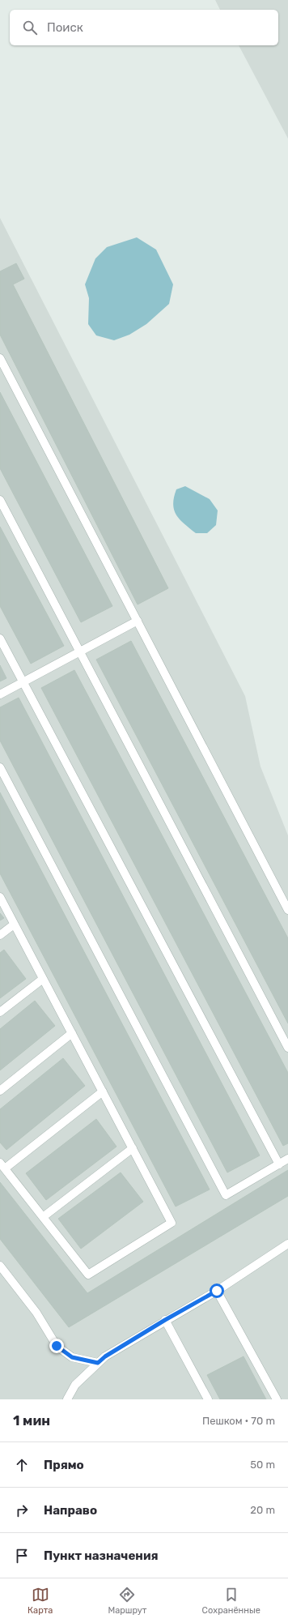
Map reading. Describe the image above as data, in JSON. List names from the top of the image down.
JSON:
{
  "page": {
    "search": "Поиск",
    "heading": ["1 мин", "Пешком · 70 m"],
    "list": [
      ["Прямо", "50 m"],
      ["Направо", "20 m"],
      "Пункт назначения"
    ],
    "nav": ["Карта", "Маршрут", "Сохранённые"]
  }
}
